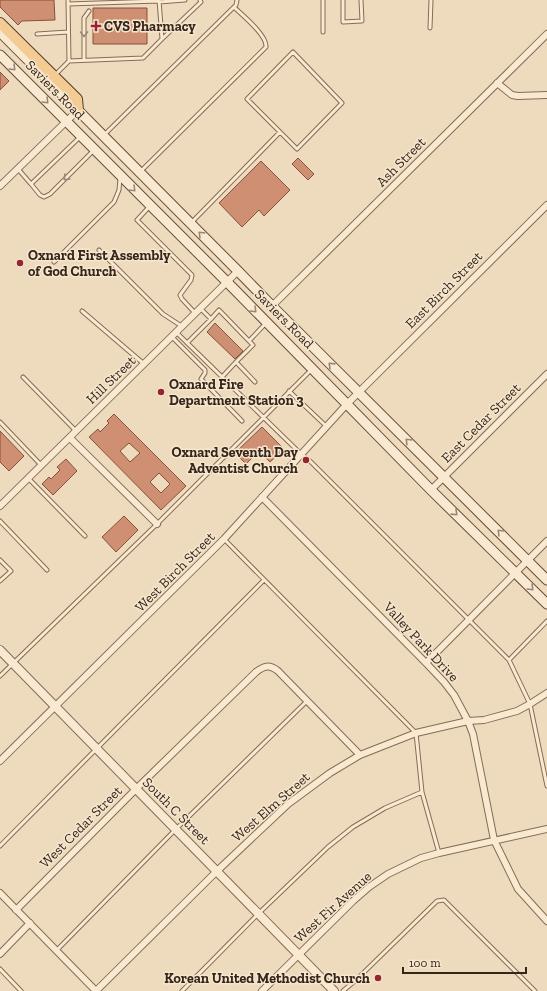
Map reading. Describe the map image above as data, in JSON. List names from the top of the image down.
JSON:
{
  "streets": {
    "main road": ["Saviers Road"],
    "street": [
      "Ash Street",
      "East Birch Street",
      "Hill Street",
      "East Cedar Street",
      "West Birch Street",
      "Valley Park Drive",
      "West Elm Street",
      "South C Street",
      "West Cedar Street",
      "West Fir Avenue"
    ]
  },
  "crossings": [
    ["Saviers Road", "Ash Street"],
    ["Saviers Road", "East Birch Street"],
    ["Saviers Road", "Hill Street"],
    ["Saviers Road", "East Cedar Street"],
    ["Saviers Road", "West Birch Street"],
    ["East Birch Street", "West Birch Street"],
    ["West Birch Street", "Valley Park Drive"],
    ["West Birch Street", "South C Street"],
    ["Valley Park Drive", "West Elm Street"],
    ["Valley Park Drive", "West Fir Avenue"],
    ["West Elm Street", "South C Street"],
    ["South C Street", "West Cedar Street"],
    ["South C Street", "West Fir Avenue"]
  ],
  "places": {
    "health": ["CVS Pharmacy"],
    "other": [
      "Oxnard First Assembly of God Church",
      "Oxnard Fire Department Station 3",
      "Oxnard Seventh Day Adventist Church",
      "Korean United Methodist Church"
    ]
  },
  "scale_bar": "100 m"
}
